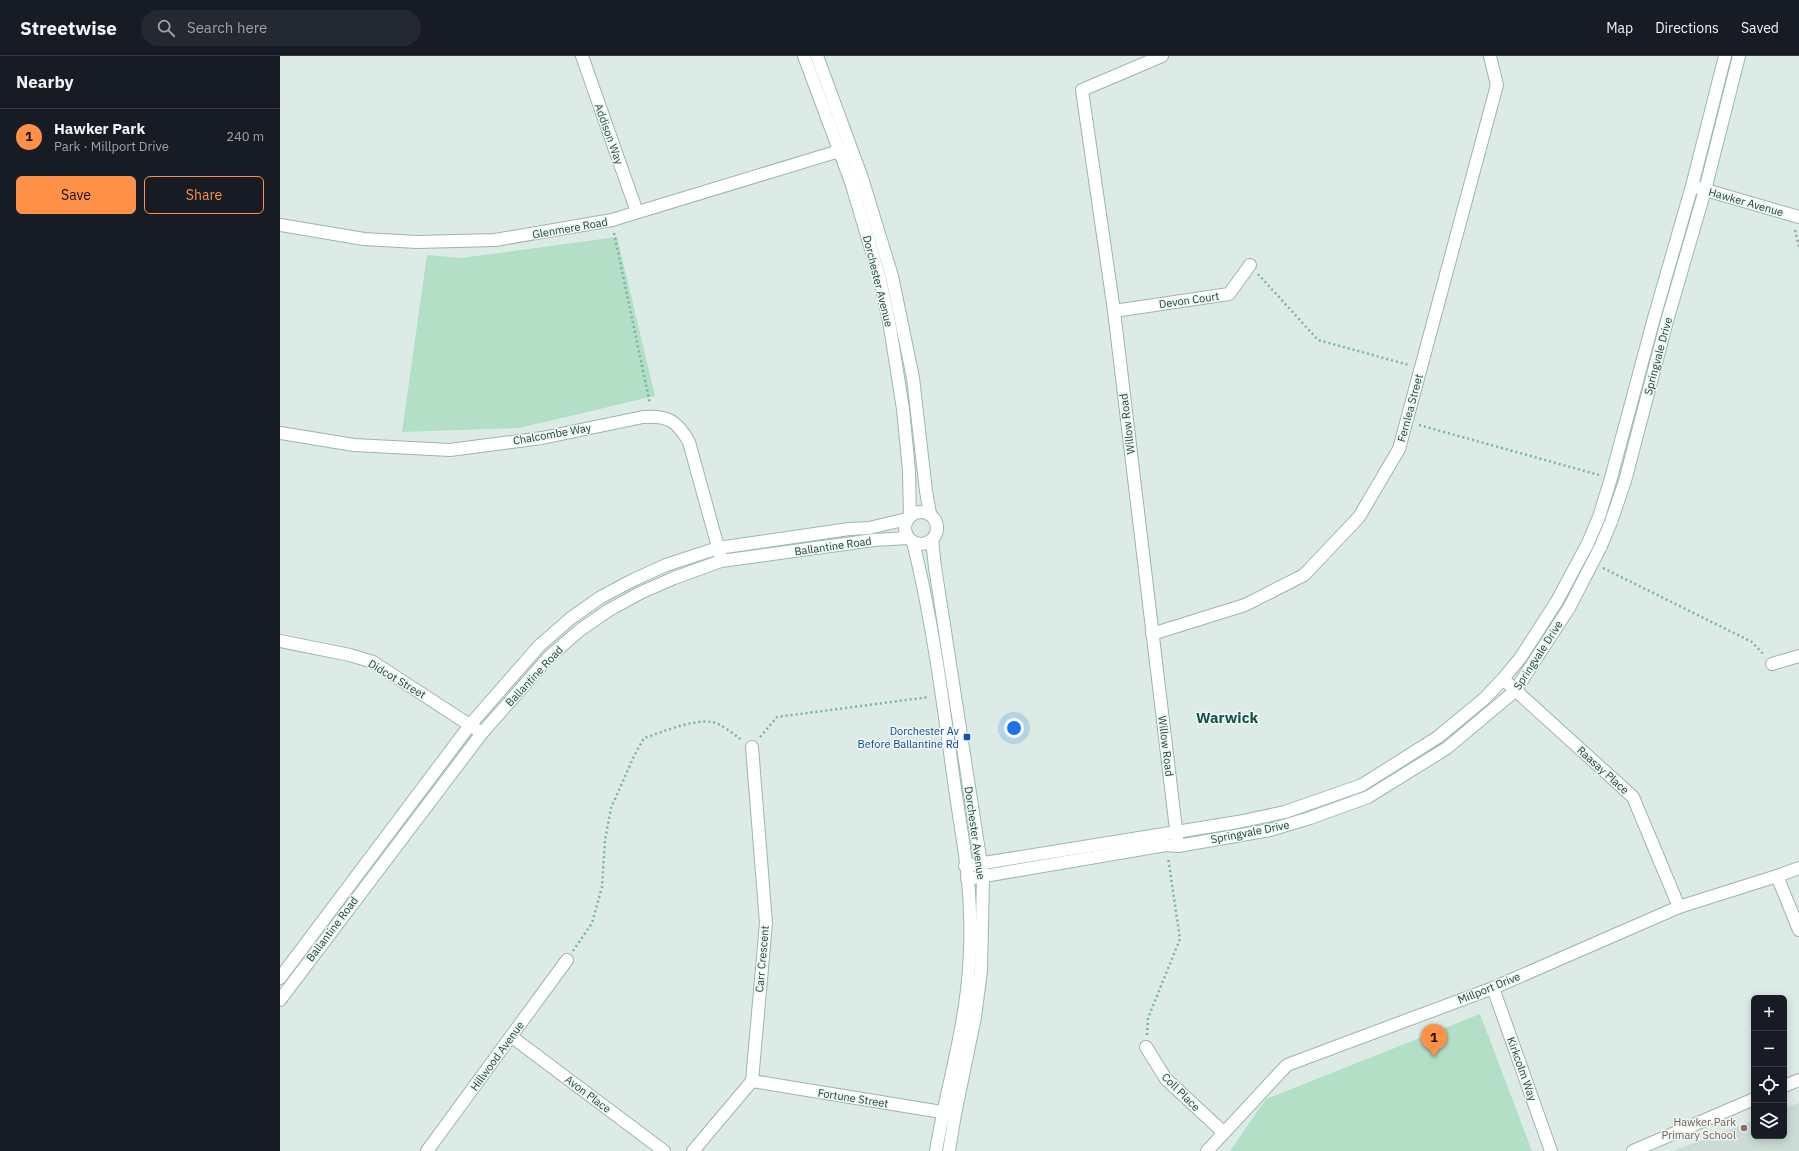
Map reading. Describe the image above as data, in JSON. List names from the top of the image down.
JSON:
{
  "streets": {
    "street": [
      "Addison Way",
      "Hawker Avenue",
      "Glenmere Road",
      "Dorchester Avenue",
      "Devon Court",
      "Springvale Drive",
      "Fernlea Street",
      "Willow Road",
      "Chalcombe Way",
      "Ballantine Road",
      "Didcot Street",
      "Raasay Place",
      "Carr Crescent",
      "Millport Drive",
      "Hillwood Avenue",
      "Kirkcolm Way",
      "Coll Place",
      "Avon Place",
      "Fortune Street"
    ]
  },
  "crossings": [
    ["Addison Way", "Glenmere Road"],
    ["Hawker Avenue", "Springvale Drive"],
    ["Glenmere Road", "Dorchester Avenue"],
    ["Dorchester Avenue", "Springvale Drive"],
    ["Dorchester Avenue", "Ballantine Road"],
    ["Dorchester Avenue", "Fortune Street"],
    ["Devon Court", "Willow Road"],
    ["Springvale Drive", "Willow Road"],
    ["Springvale Drive", "Raasay Place"],
    ["Fernlea Street", "Willow Road"],
    ["Chalcombe Way", "Ballantine Road"],
    ["Ballantine Road", "Didcot Street"],
    ["Raasay Place", "Millport Drive"],
    ["Carr Crescent", "Fortune Street"],
    ["Millport Drive", "Kirkcolm Way"],
    ["Millport Drive", "Coll Place"],
    ["Hillwood Avenue", "Avon Place"]
  ],
  "districts": ["Warwick"],
  "places": {
    "transit": ["Dorchester Av Before Ballantine Rd"],
    "other": ["Hawker Park Primary School"]
  },
  "page": {
    "header": "Streetwise",
    "search": "Search here",
    "nav": ["Map", "Directions", "Saved"],
    "heading": "Nearby",
    "list": [
      {
        "mark": "1",
        "name": "Hawker Park",
        "note": "Park · Millport Drive",
        "value": "240 m"
      }
    ],
    "buttons": ["Save", "Share"],
    "map_buttons": ["+", "−"],
    "pins": "1"
  }
}
